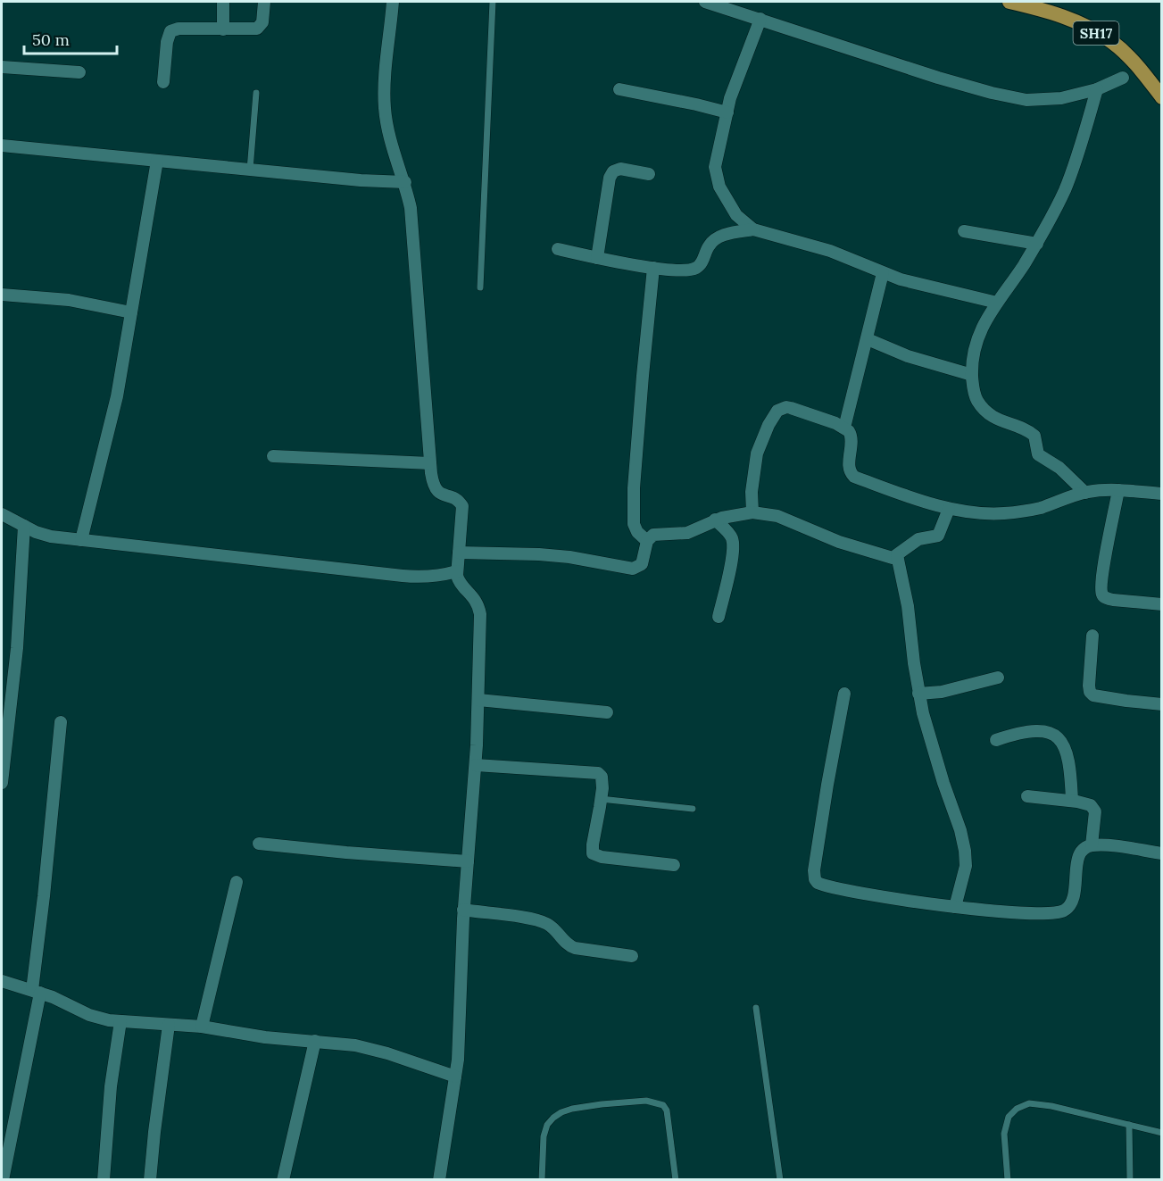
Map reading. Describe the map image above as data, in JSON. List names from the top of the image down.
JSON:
{
  "streets": {
    "main road": ["SH17"]
  },
  "scale_bar": "50 m"
}
